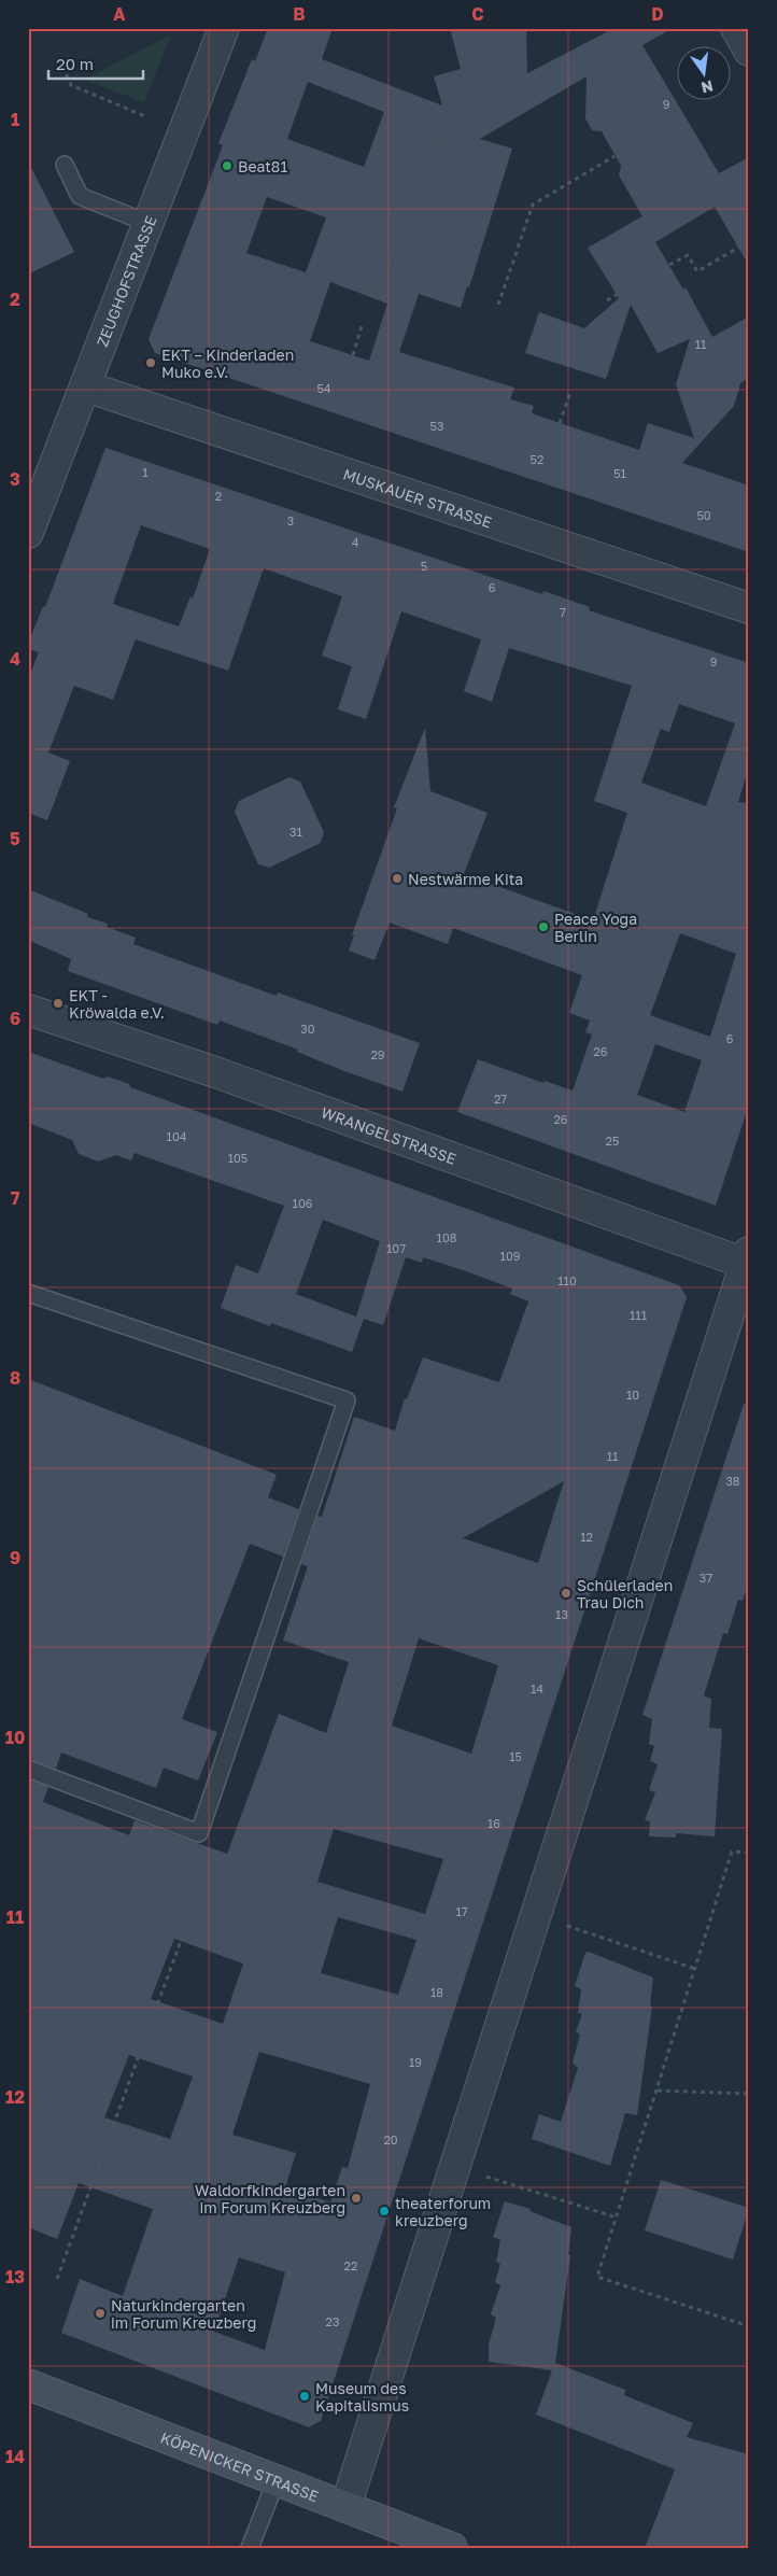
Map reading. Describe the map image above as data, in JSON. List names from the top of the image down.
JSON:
{
  "streets": {
    "main road": ["KÖPENICKER STRASSE"],
    "street": ["ZEUGHOFSTRASSE", "MUSKAUER STRASSE", "WRANGELSTRASSE"]
  },
  "crossings": [
    ["ZEUGHOFSTRASSE", "MUSKAUER STRASSE"]
  ],
  "places": [
    "Beat81",
    "EKT – Kinderladen Muko e.V.",
    "Nestwärme Kita",
    "Peace Yoga Berlin",
    "EKT - Kröwalda e.V.",
    "Schülerladen Trau Dich",
    "Waldorfkindergarten im Forum Kreuzberg",
    "theaterforum kreuzberg",
    "Naturkindergarten im Forum Kreuzberg",
    "Museum des Kapitalismus"
  ],
  "house_numbers": [
    "9",
    "11",
    "54",
    "53",
    "52",
    "1",
    "51",
    "2",
    "50",
    "3",
    "4",
    "5",
    "6",
    "7",
    "9",
    "31",
    "30",
    "6",
    "26",
    "29",
    "27",
    "26",
    "104",
    "25",
    "105",
    "106",
    "108",
    "107",
    "109",
    "110",
    "111",
    "10",
    "11",
    "38",
    "12",
    "37",
    "13",
    "14",
    "15",
    "16",
    "17",
    "18",
    "19",
    "20",
    "22",
    "23"
  ],
  "scale_bar": "20 m",
  "north": "bottom",
  "grid": {
    "columns": [
      "A",
      "B",
      "C",
      "D"
    ],
    "rows": [
      "1",
      "2",
      "3",
      "4",
      "5",
      "6",
      "7",
      "8",
      "9",
      "10",
      "11",
      "12",
      "13",
      "14"
    ]
  }
}
